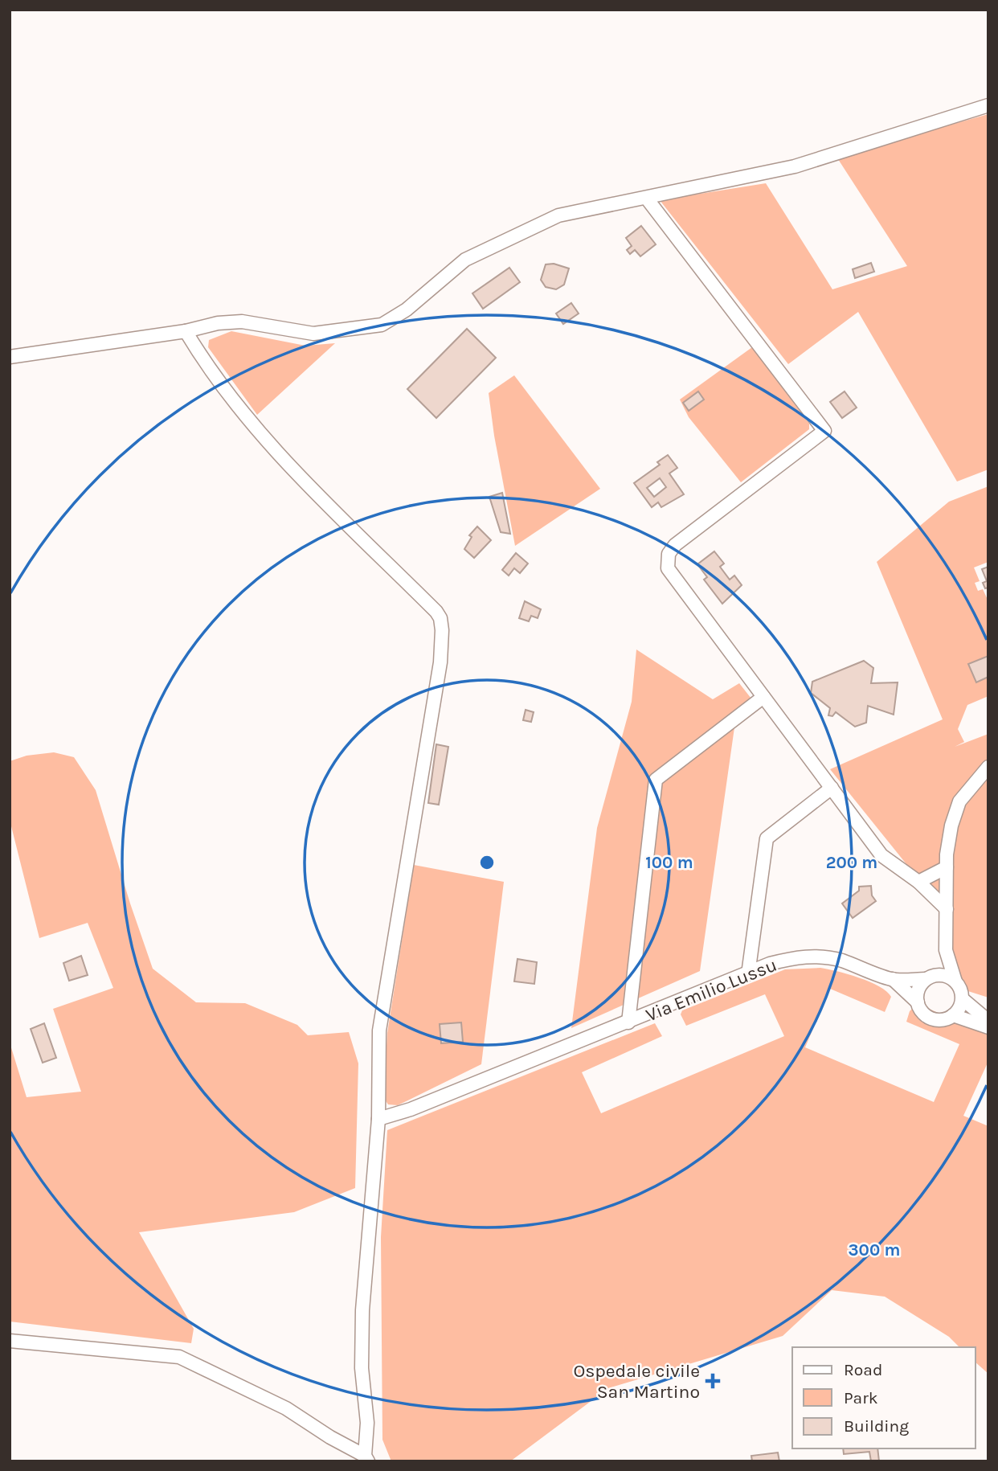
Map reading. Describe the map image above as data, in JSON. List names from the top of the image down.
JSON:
{
  "streets": {
    "street": ["Via Emilio Lussu"]
  },
  "places": {
    "health": ["Ospedale civile San Martino"]
  },
  "legend": ["Road", "Park", "Building"],
  "rings": ["100 m", "200 m", "300 m"]
}
